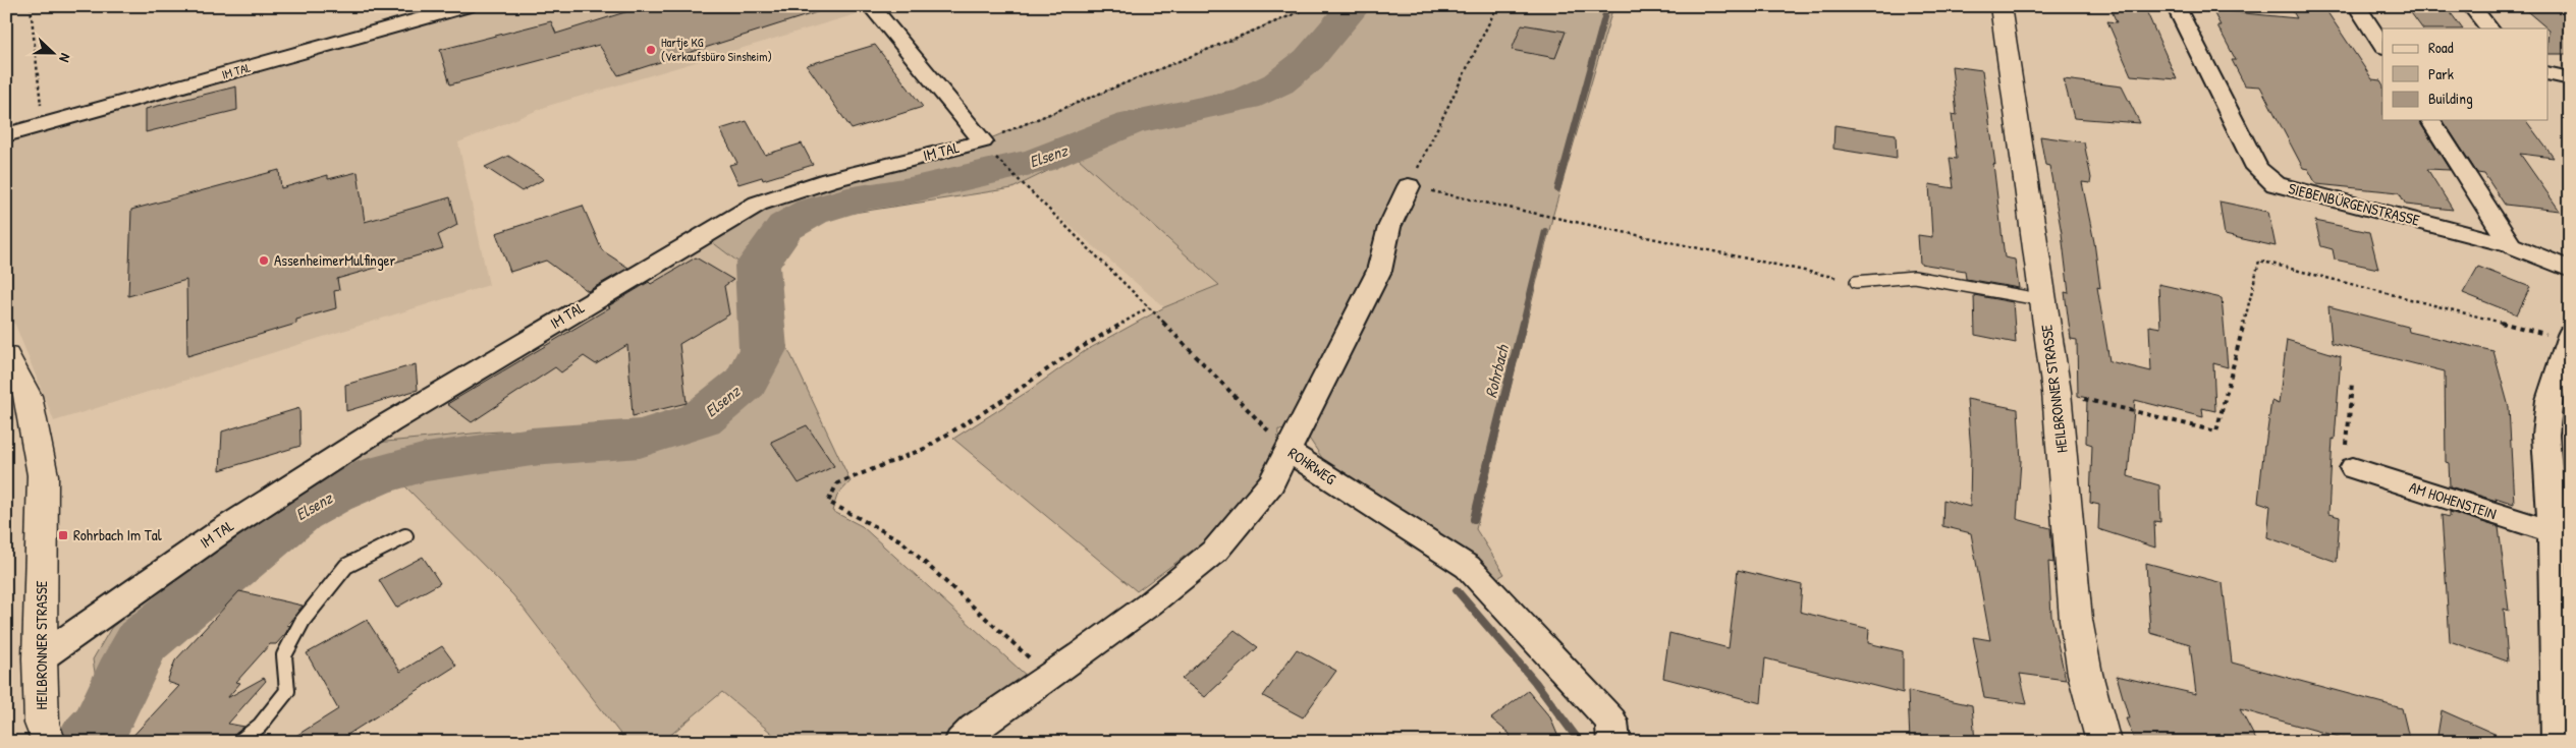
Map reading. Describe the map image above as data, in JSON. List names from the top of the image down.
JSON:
{
  "streets": {
    "main road": ["HEILBRONNER STRASSE"],
    "street": [
      "IM TAL",
      "SIEBENBÜRGENSTRASSE",
      "ROHRWEG",
      "AM HOHENSTEIN"
    ]
  },
  "crossings": [
    ["IM TAL", "HEILBRONNER STRASSE"],
    ["IM TAL", "ROHRWEG"]
  ],
  "water": ["Elsenz", "Rohrbach"],
  "places": {
    "other": ["Hartje KG (Verkaufsbüro Sinsheim)", "AssenheimerMulfinger"],
    "transit": ["Rohrbach Im Tal"]
  },
  "legend": ["Road", "Park", "Building"],
  "north": "right"
}
